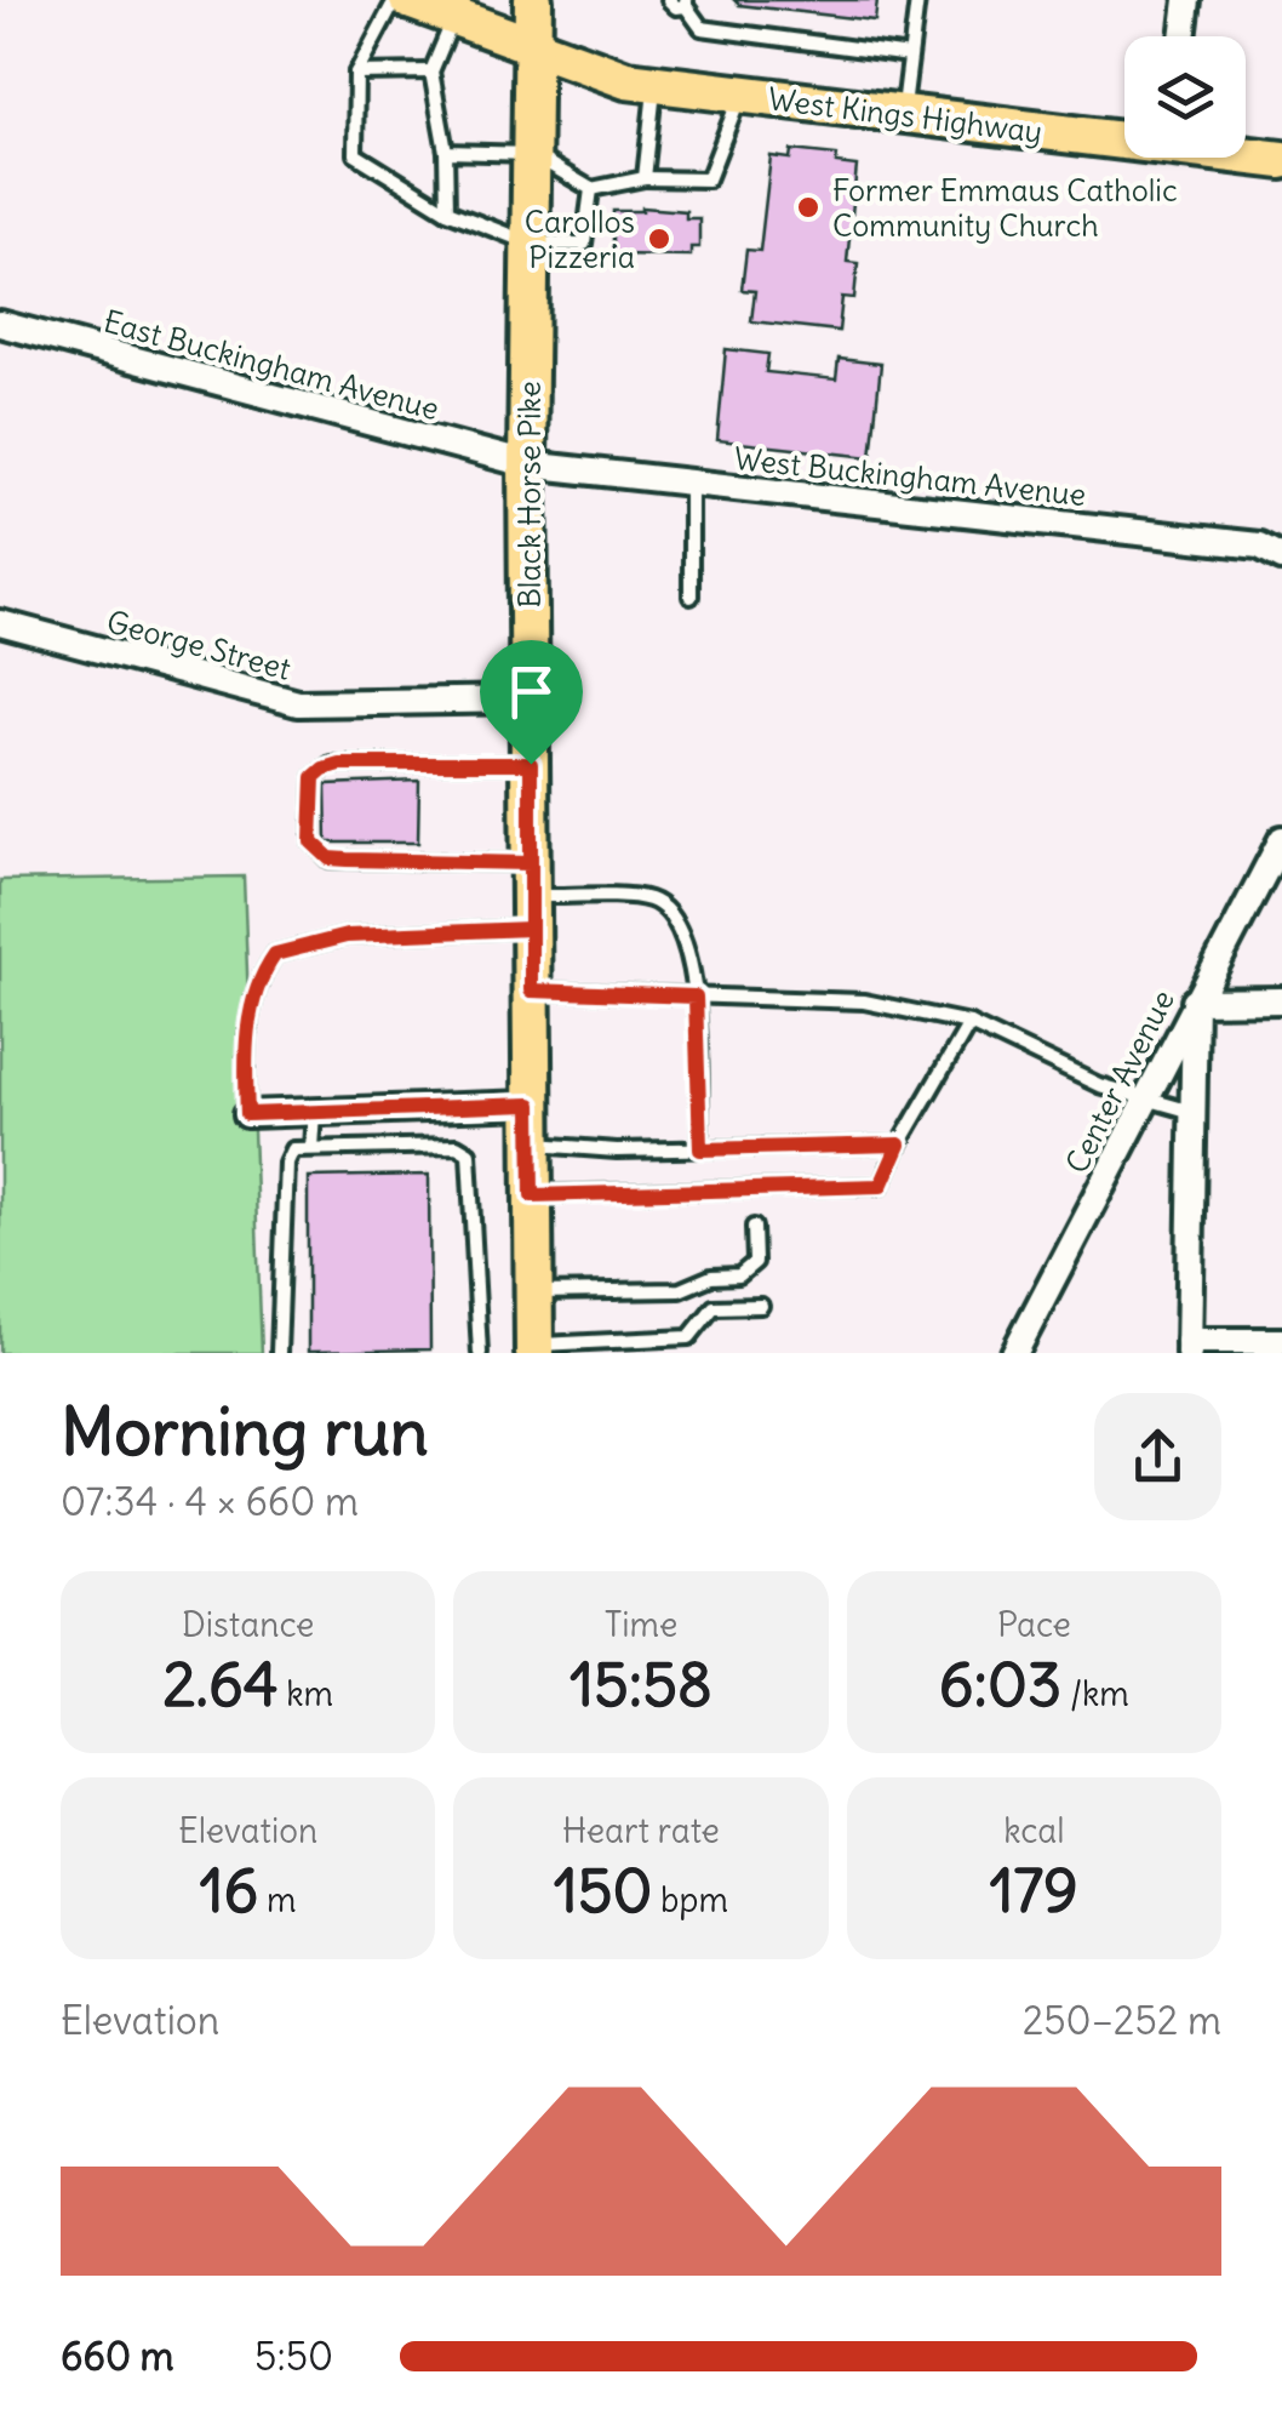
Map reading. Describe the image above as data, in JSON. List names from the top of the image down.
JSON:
{
  "streets": {
    "main road": ["West Kings Highway", "Black Horse Pike"],
    "street": [
      "East Buckingham Avenue",
      "West Buckingham Avenue",
      "George Street",
      "Center Avenue"
    ]
  },
  "crossings": [
    ["West Kings Highway", "Black Horse Pike"],
    ["East Buckingham Avenue", "West Buckingham Avenue"],
    ["East Buckingham Avenue", "Black Horse Pike"],
    ["West Buckingham Avenue", "Black Horse Pike"],
    ["Black Horse Pike", "George Street"]
  ],
  "places": ["Former Emmaus Catholic Community Church", "Carollos Pizzeria"],
  "page": {
    "heading": ["Morning run", "07:34 · 4 × 660 m"],
    "stats": [
      ["Distance", "2.64 km"],
      ["Time", "15:58"],
      ["Pace", "6:03 /km"],
      ["Elevation", "16 m"],
      ["Heart rate", "150 bpm"],
      ["kcal", "179"]
    ],
    "chart": ["Elevation", "250–252 m"],
    "list": [
      {
        "name": "660 m",
        "note": "5:50"
      }
    ]
  }
}
